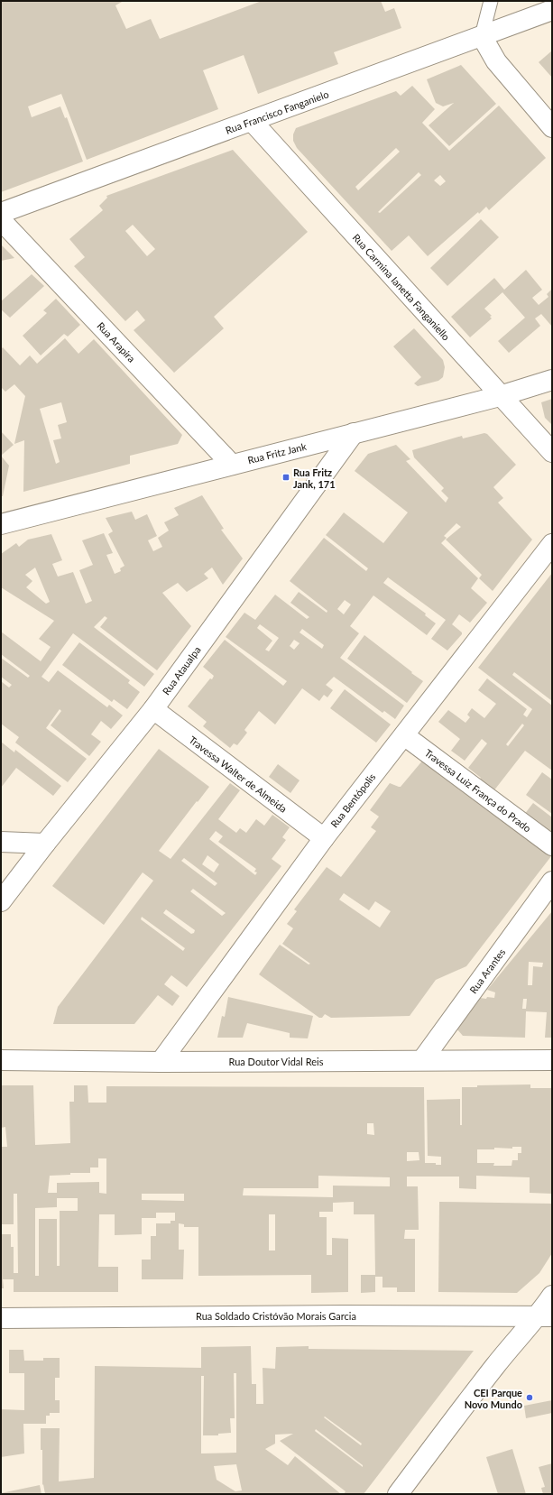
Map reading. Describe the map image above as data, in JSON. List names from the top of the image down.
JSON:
{
  "streets": {
    "street": [
      "Rua Francisco Fanganielo",
      "Rua Carmina Ianetta Fanganiello",
      "Rua Arapira",
      "Rua Fritz Jank",
      "Rua Ataualpa",
      "Travessa Walter de Almeida",
      "Travessa Luiz França do Prado",
      "Rua Bentópolis",
      "Rua Arantes",
      "Rua Doutor Vidal Reis",
      "Rua Soldado Cristóvão Morais Garcia"
    ]
  },
  "crossings": [
    ["Rua Francisco Fanganielo", "Rua Carmina Ianetta Fanganiello"],
    ["Rua Carmina Ianetta Fanganiello", "Rua Fritz Jank"],
    ["Rua Arapira", "Rua Fritz Jank"],
    ["Rua Fritz Jank", "Rua Ataualpa"],
    ["Rua Ataualpa", "Travessa Walter de Almeida"],
    ["Travessa Walter de Almeida", "Rua Bentópolis"],
    ["Travessa Luiz França do Prado", "Rua Bentópolis"],
    ["Rua Bentópolis", "Rua Doutor Vidal Reis"],
    ["Rua Arantes", "Rua Doutor Vidal Reis"]
  ],
  "places": {
    "transit": ["Rua Fritz Jank, 171"],
    "other": ["CEI Parque Novo Mundo"]
  }
}
